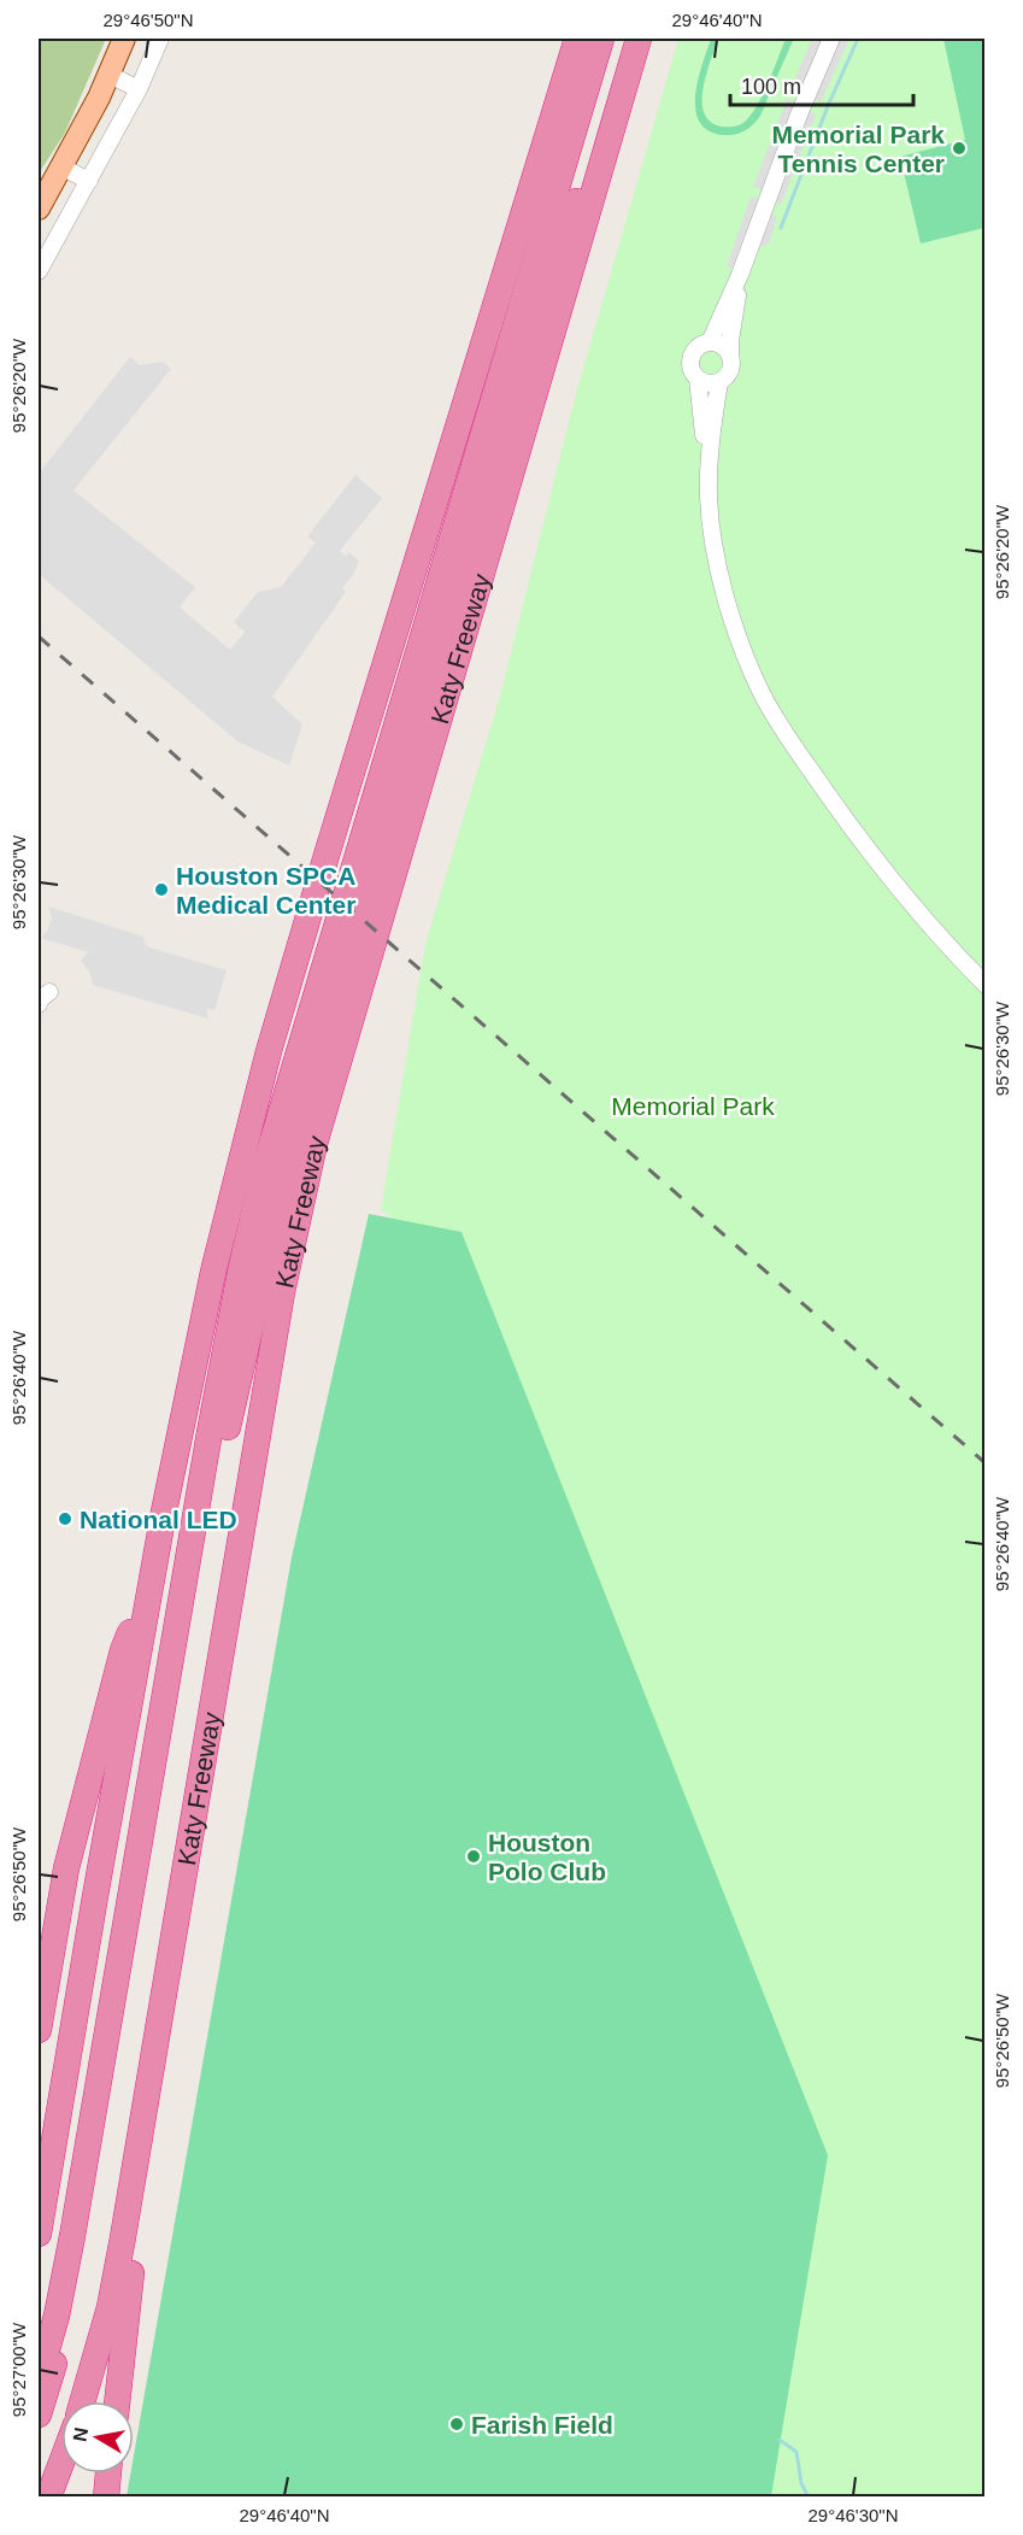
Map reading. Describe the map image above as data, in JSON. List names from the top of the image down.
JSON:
{
  "streets": {
    "highway": ["Katy Freeway"]
  },
  "parks": ["Memorial Park"],
  "places": [
    "Memorial Park Tennis Center",
    "Houston SPCA Medical Center",
    "National LED",
    "Houston Polo Club",
    "Farish Field"
  ],
  "scale_bar": "100 m",
  "north": "left",
  "coordinates": [
    "29°46'50\"N",
    "29°46'40\"N",
    "95°26'20\"W",
    "95°26'30\"W",
    "95°26'40\"W",
    "95°26'50\"W",
    "95°27'00\"W",
    "29°46'30\"N"
  ]
}
